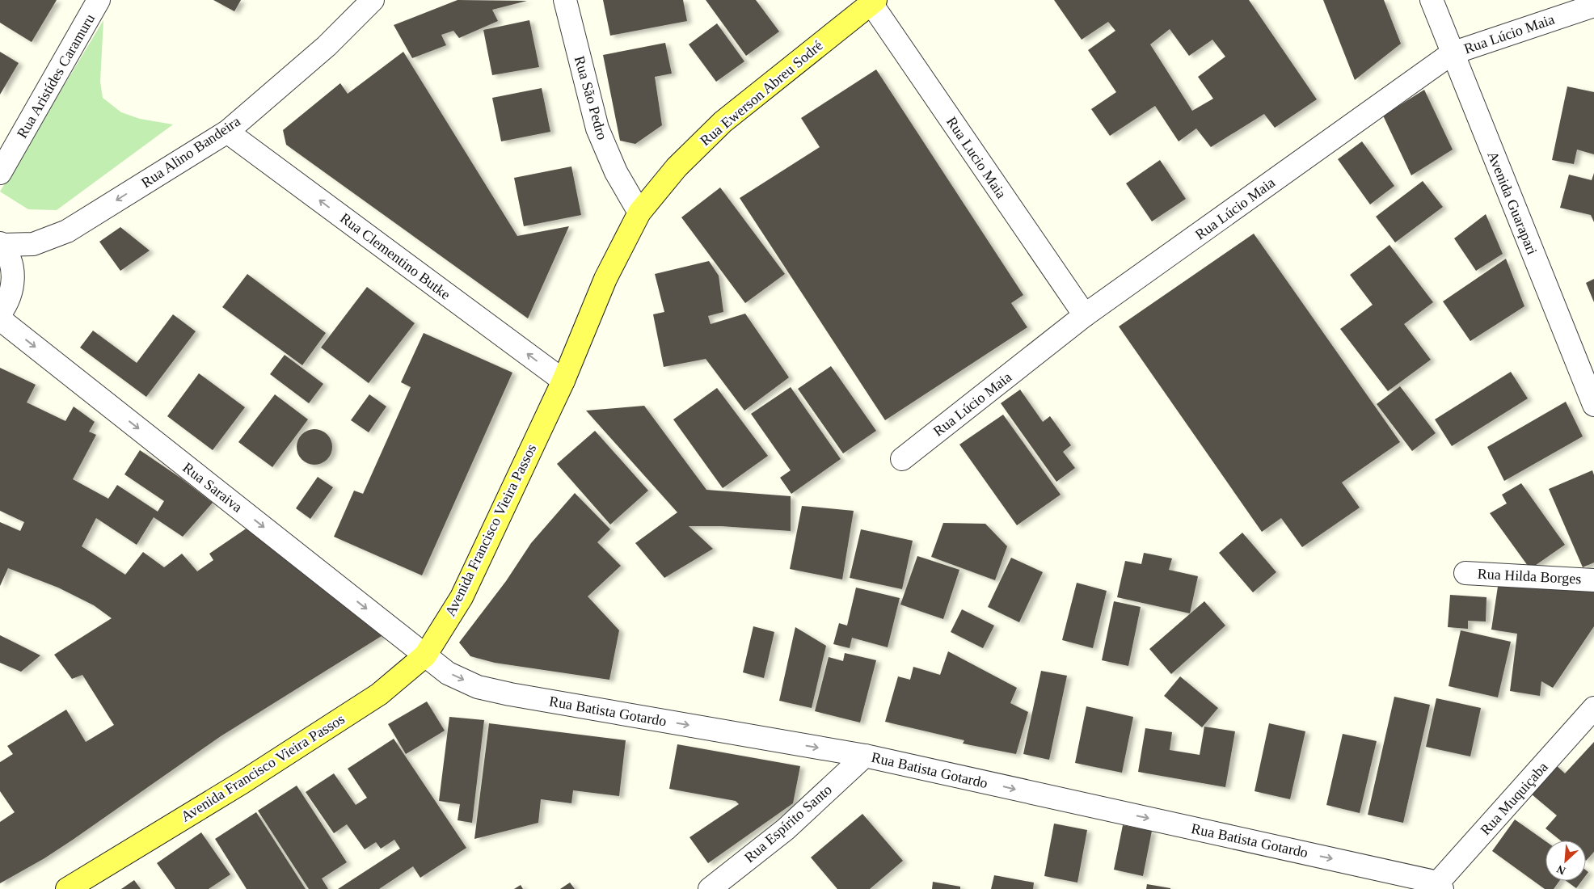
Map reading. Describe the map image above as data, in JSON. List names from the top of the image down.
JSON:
{
  "streets": {
    "main road": ["Rua Ewerson Abreu Sodré", "Avenida Francisco Vieira Passos"],
    "street": [
      "Rua Lúcio Maia",
      "Rua Aristídes Caramuru",
      "Rua São Pedro",
      "Rua Alino Bandeira",
      "Rua Lucio Maia",
      "Avenida Guarapari",
      "Rua Clementino Butke",
      "Rua Saraiva",
      "Rua Hilda Borges",
      "Rua Batista Gotardo",
      "Rua Muquiçaba",
      "Rua Espírito Santo"
    ]
  },
  "crossings": [
    ["Rua Lúcio Maia", "Rua Lucio Maia"],
    ["Rua Lúcio Maia", "Avenida Guarapari"],
    ["Rua Ewerson Abreu Sodré", "Rua São Pedro"],
    ["Rua Ewerson Abreu Sodré", "Rua Lucio Maia"],
    ["Rua Ewerson Abreu Sodré", "Avenida Francisco Vieira Passos"],
    ["Rua São Pedro", "Avenida Francisco Vieira Passos"],
    ["Rua Alino Bandeira", "Rua Clementino Butke"],
    ["Rua Clementino Butke", "Avenida Francisco Vieira Passos"],
    ["Rua Saraiva", "Avenida Francisco Vieira Passos"],
    ["Rua Saraiva", "Rua Batista Gotardo"],
    ["Avenida Francisco Vieira Passos", "Rua Batista Gotardo"],
    ["Rua Batista Gotardo", "Rua Muquiçaba"],
    ["Rua Batista Gotardo", "Rua Espírito Santo"]
  ],
  "one_way": [
    "Rua Alino Bandeira",
    "Rua Clementino Butke",
    "Rua Saraiva",
    "Rua Batista Gotardo"
  ],
  "north": "bottom left"
}
